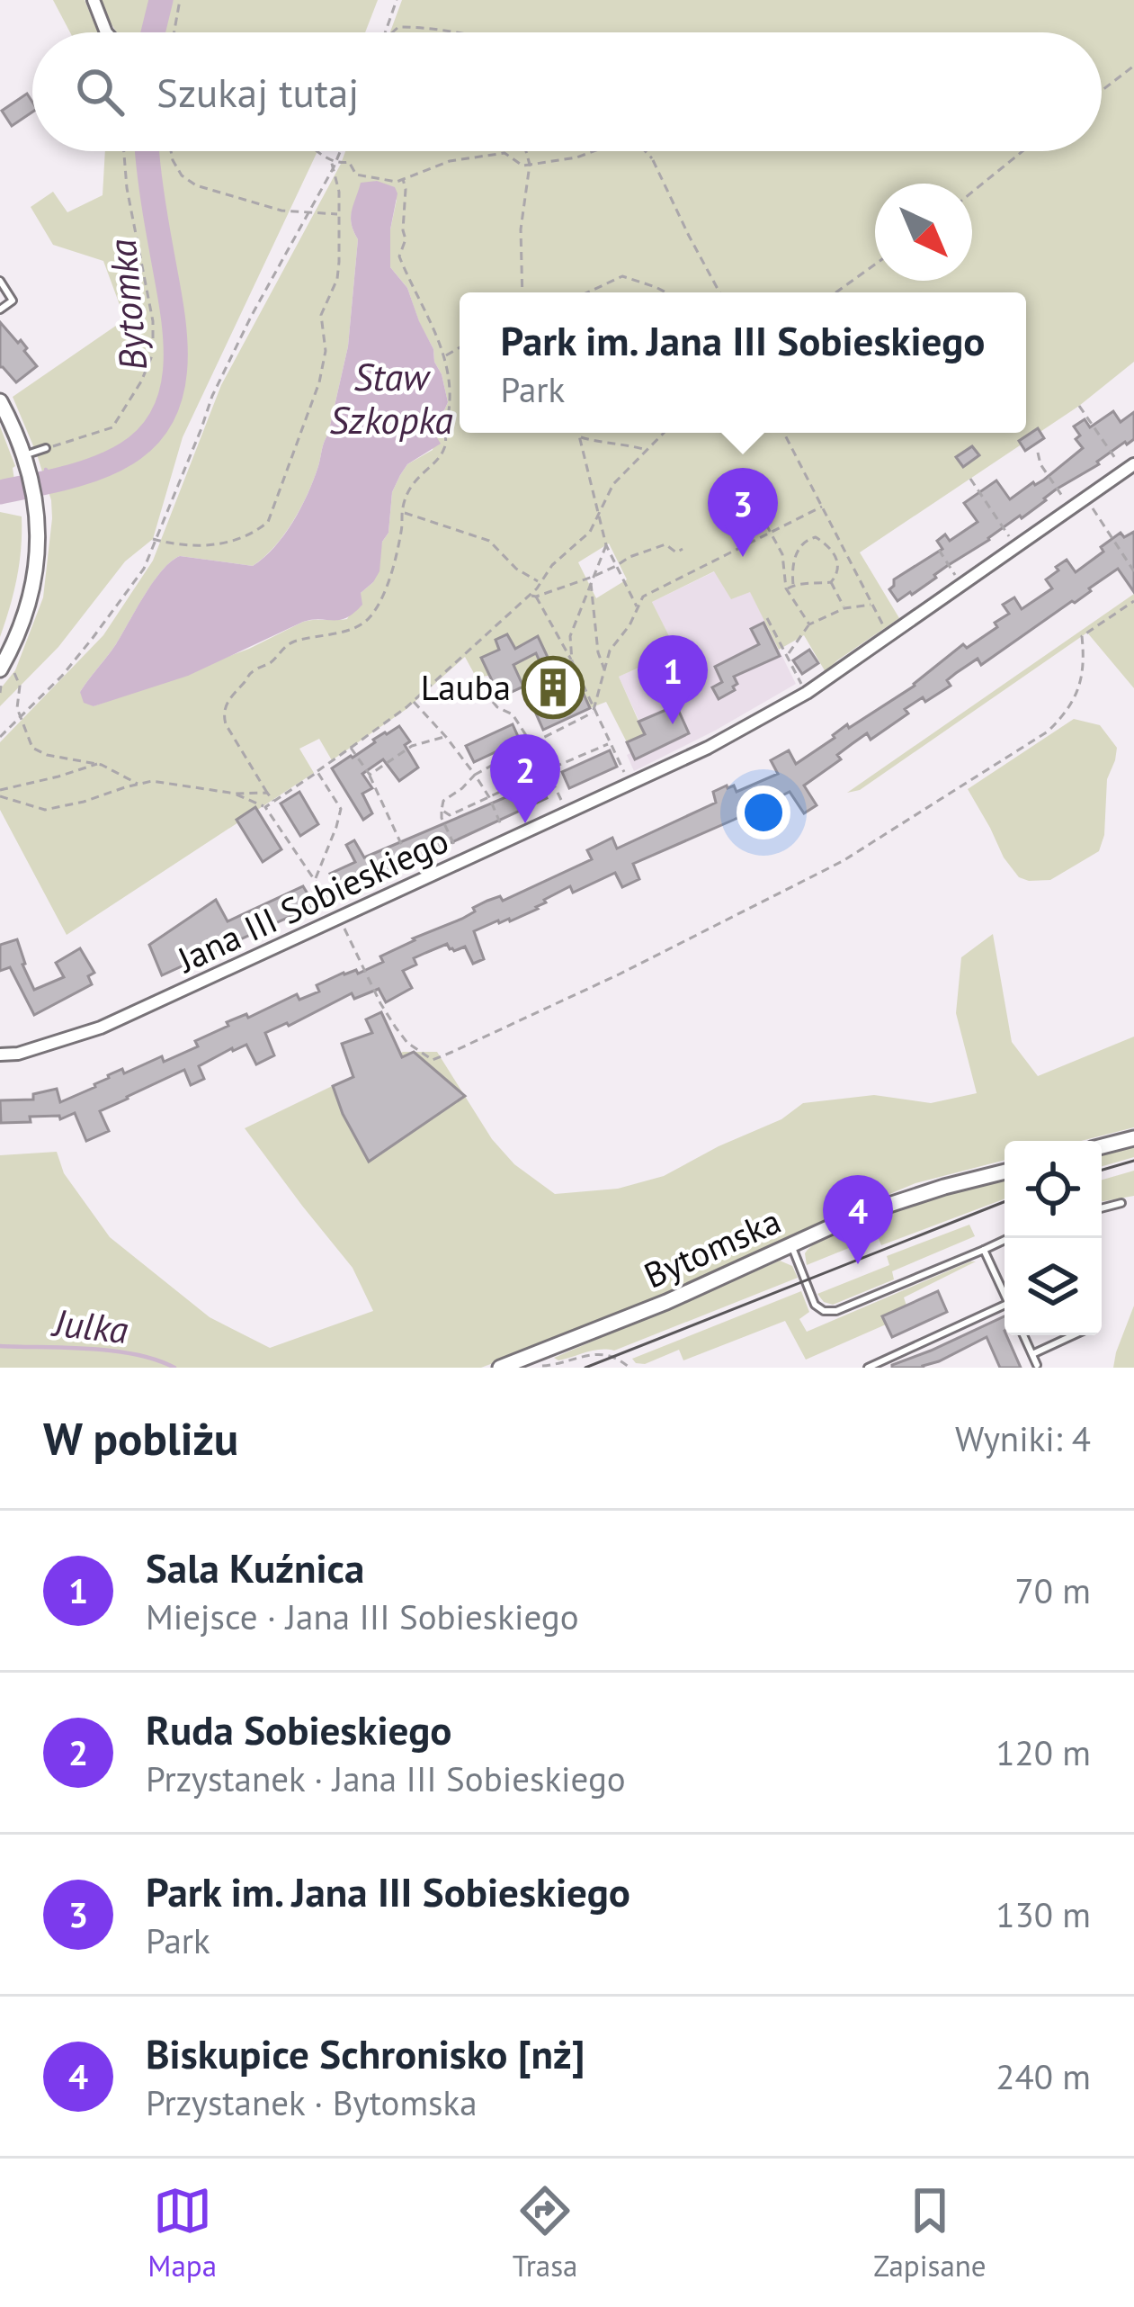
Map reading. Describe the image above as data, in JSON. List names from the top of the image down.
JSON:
{
  "streets": {
    "street": ["Jana III Sobieskiego", "Bytomska"]
  },
  "water": ["Bytomka", "Staw Szkopka", "Julka"],
  "places": {
    "building": ["Lauba"]
  },
  "north": "bottom right",
  "page": {
    "search": "Szukaj tutaj",
    "popup": ["Park im. Jana III Sobieskiego", "Park"],
    "pins": [
      "3",
      "1",
      "2",
      "4"
    ],
    "heading": ["W pobliżu", "Wyniki: 4"],
    "list": [
      {
        "mark": "1",
        "name": "Sala Kuźnica",
        "note": "Miejsce · Jana III Sobieskiego",
        "value": "70 m"
      },
      {
        "mark": "2",
        "name": "Ruda Sobieskiego",
        "note": "Przystanek · Jana III Sobieskiego",
        "value": "120 m"
      },
      {
        "mark": "3",
        "name": "Park im. Jana III Sobieskiego",
        "note": "Park",
        "value": "130 m"
      },
      {
        "mark": "4",
        "name": "Biskupice Schronisko [nż]",
        "note": "Przystanek · Bytomska",
        "value": "240 m"
      }
    ],
    "nav": ["Mapa", "Trasa", "Zapisane"]
  }
}
